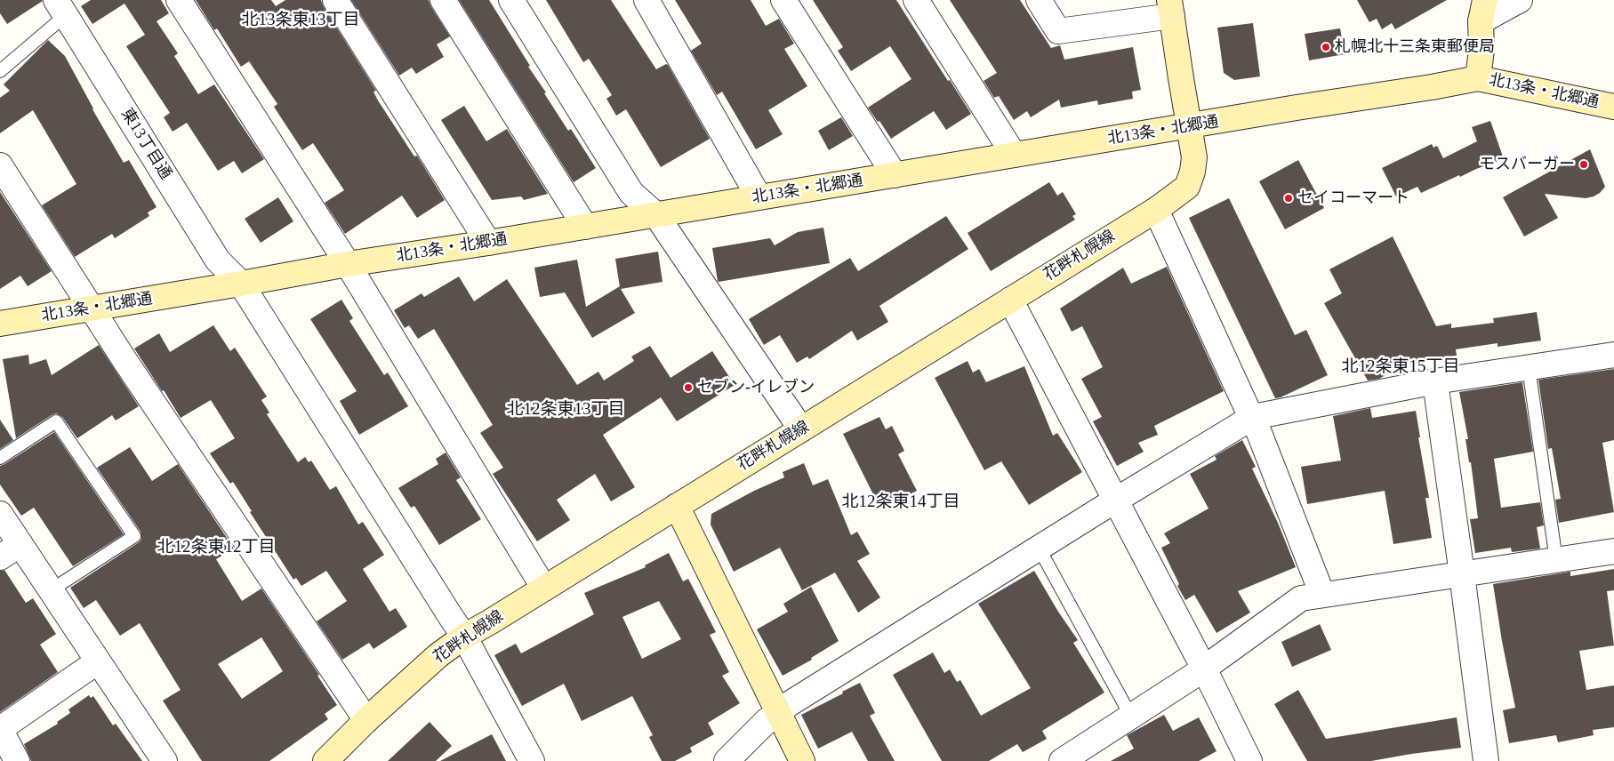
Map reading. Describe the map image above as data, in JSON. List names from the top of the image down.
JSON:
{
  "streets": {
    "street": ["北13条・北郷通", "東13丁目通", "花畔札幌線"]
  },
  "crossings": [
    ["北13条・北郷通", "東13丁目通"],
    ["北13条・北郷通", "花畔札幌線"],
    ["東13丁目通", "花畔札幌線"]
  ],
  "districts": [
    "北13条東13丁目",
    "北12条東15丁目",
    "北12条東13丁目",
    "北12条東14丁目",
    "北12条東12丁目"
  ],
  "places": [
    "札幌北十三条東郵便局",
    "モスバーガー",
    "セイコーマート",
    "セブン-イレブン"
  ]
}
